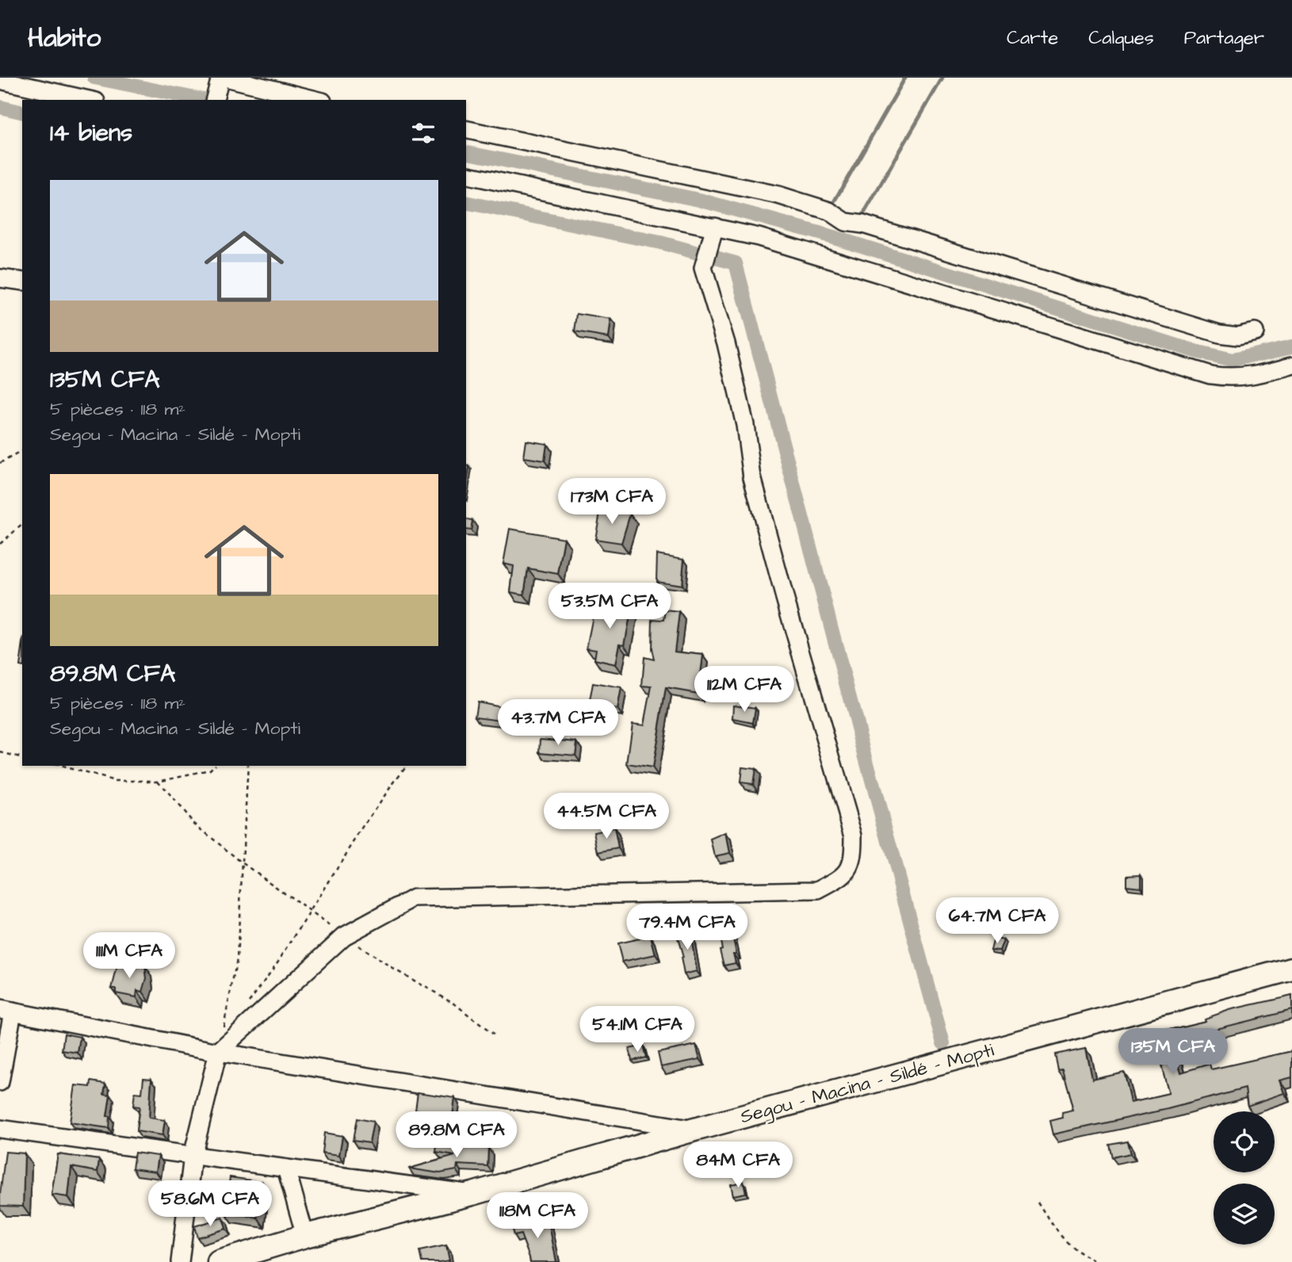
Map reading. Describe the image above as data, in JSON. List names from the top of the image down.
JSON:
{
  "streets": {
    "main road": ["Segou - Macina - Sildé - Mopti"]
  },
  "page": {
    "header": "Habito",
    "nav": ["Carte", "Calques", "Partager"],
    "heading": "14 biens",
    "list": [
      {
        "name": "135M CFA",
        "note": "5 pièces · 118 m² · Segou - Macina - Sildé - Mopti"
      },
      {
        "name": "89.8M CFA",
        "note": "5 pièces · 118 m² · Segou - Macina - Sildé - Mopti"
      }
    ],
    "price": [
      "173M CFA",
      "53.5M CFA",
      "112M CFA",
      "43.7M CFA",
      "44.5M CFA",
      "64.7M CFA",
      "79.4M CFA",
      "111M CFA",
      "54.1M CFA",
      "135M CFA",
      "89.8M CFA",
      "84M CFA",
      "58.6M CFA",
      "118M CFA"
    ]
  }
}
